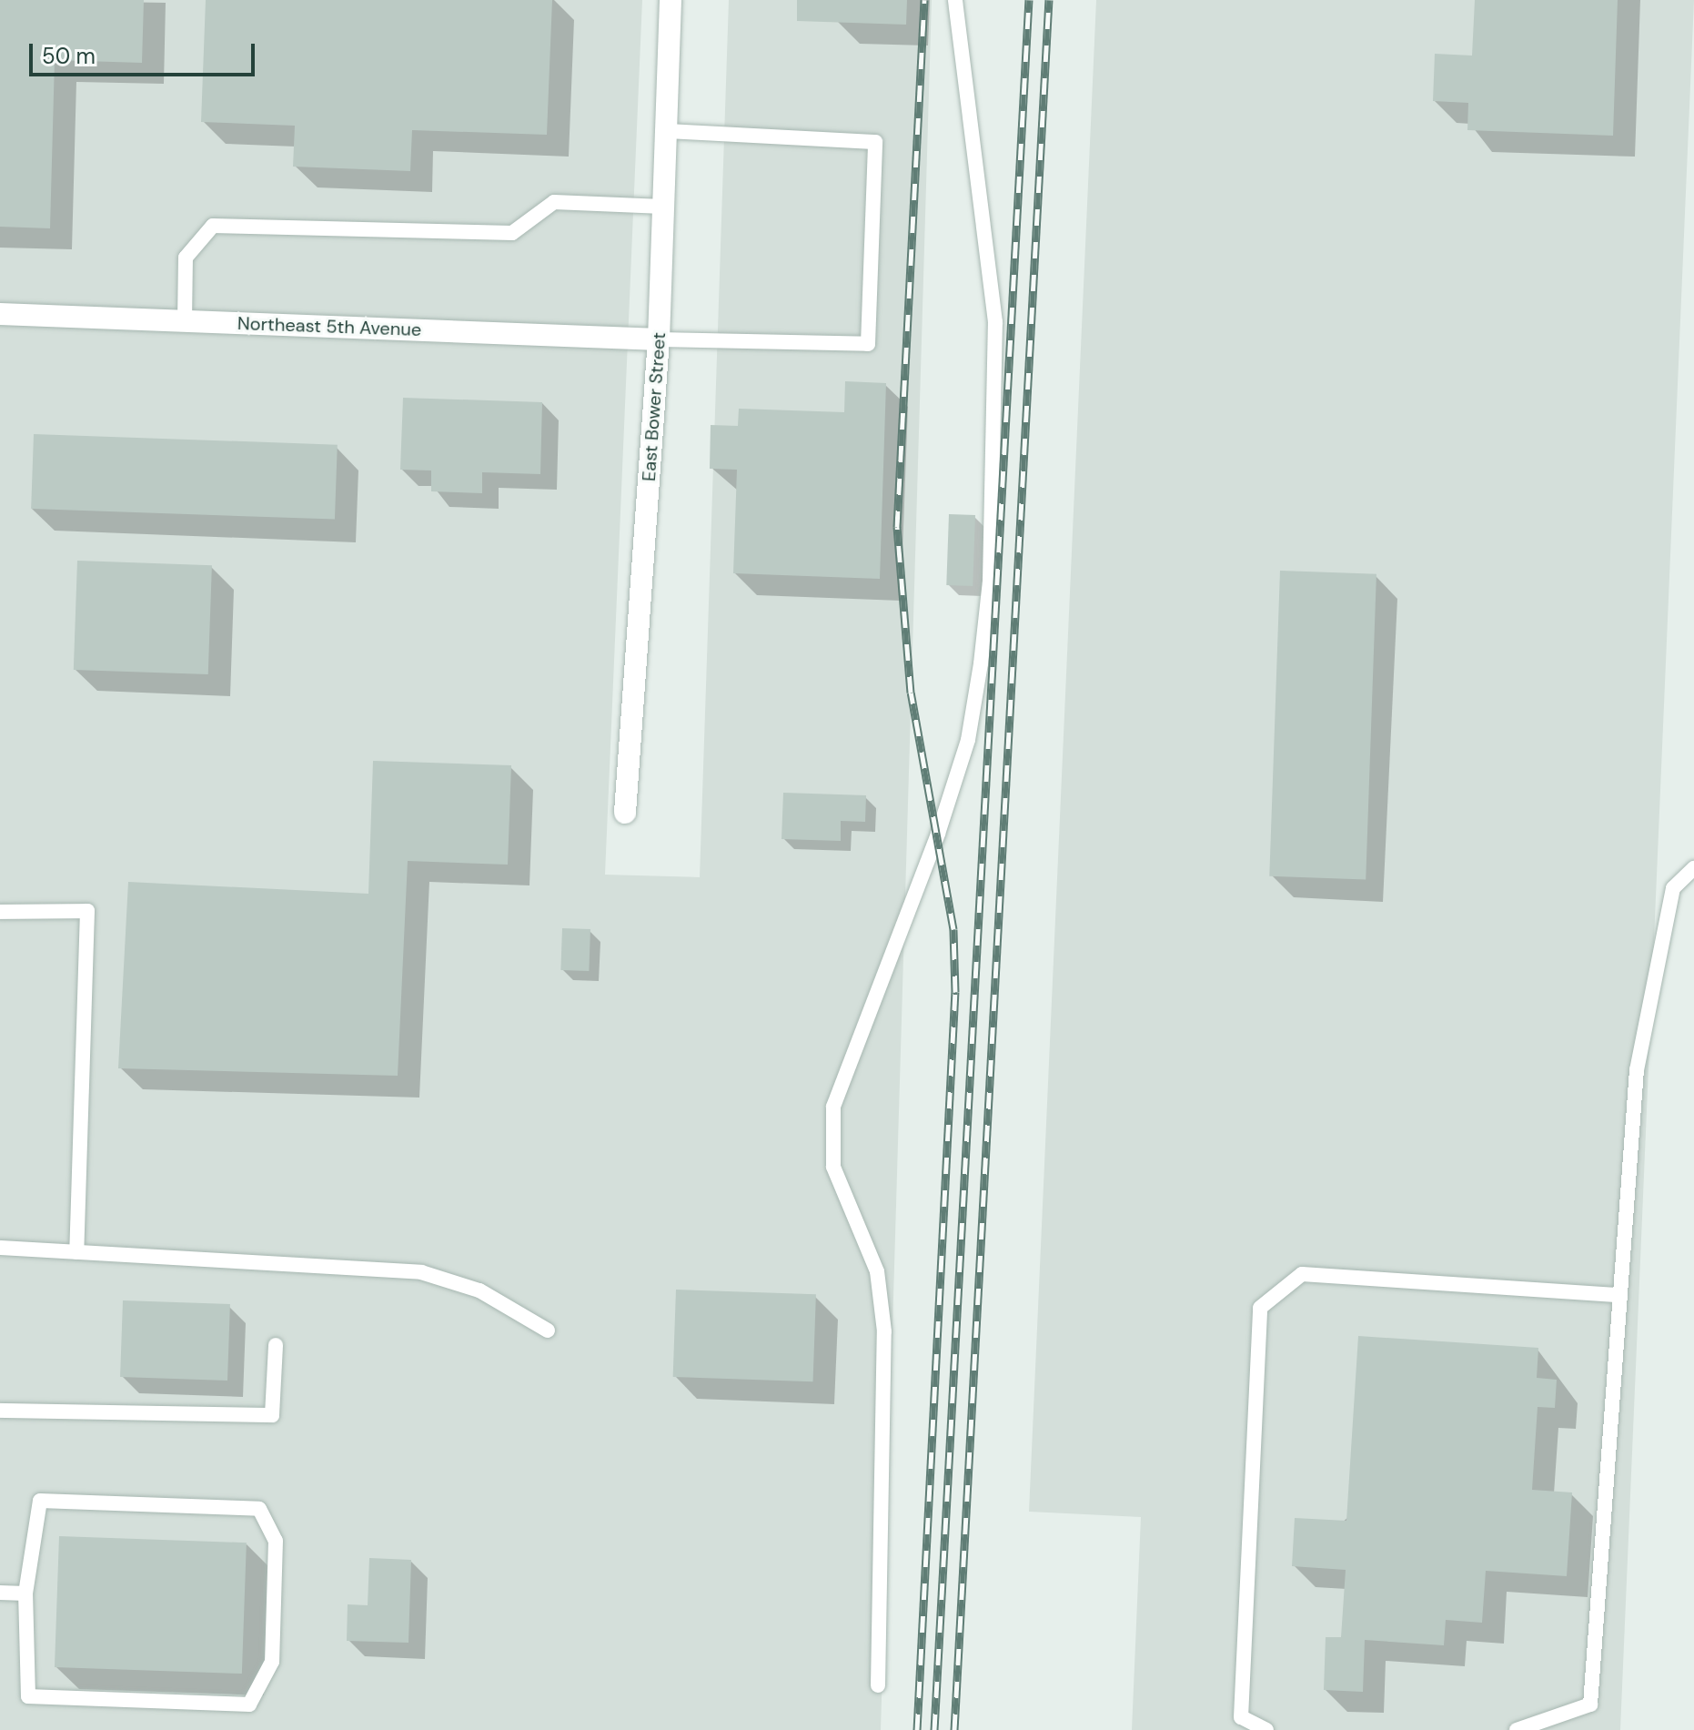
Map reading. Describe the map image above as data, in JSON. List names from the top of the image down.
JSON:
{
  "streets": {
    "street": ["Northeast 5th Avenue", "East Bower Street"]
  },
  "crossings": [
    ["Northeast 5th Avenue", "East Bower Street"]
  ],
  "scale_bar": "50 m"
}
